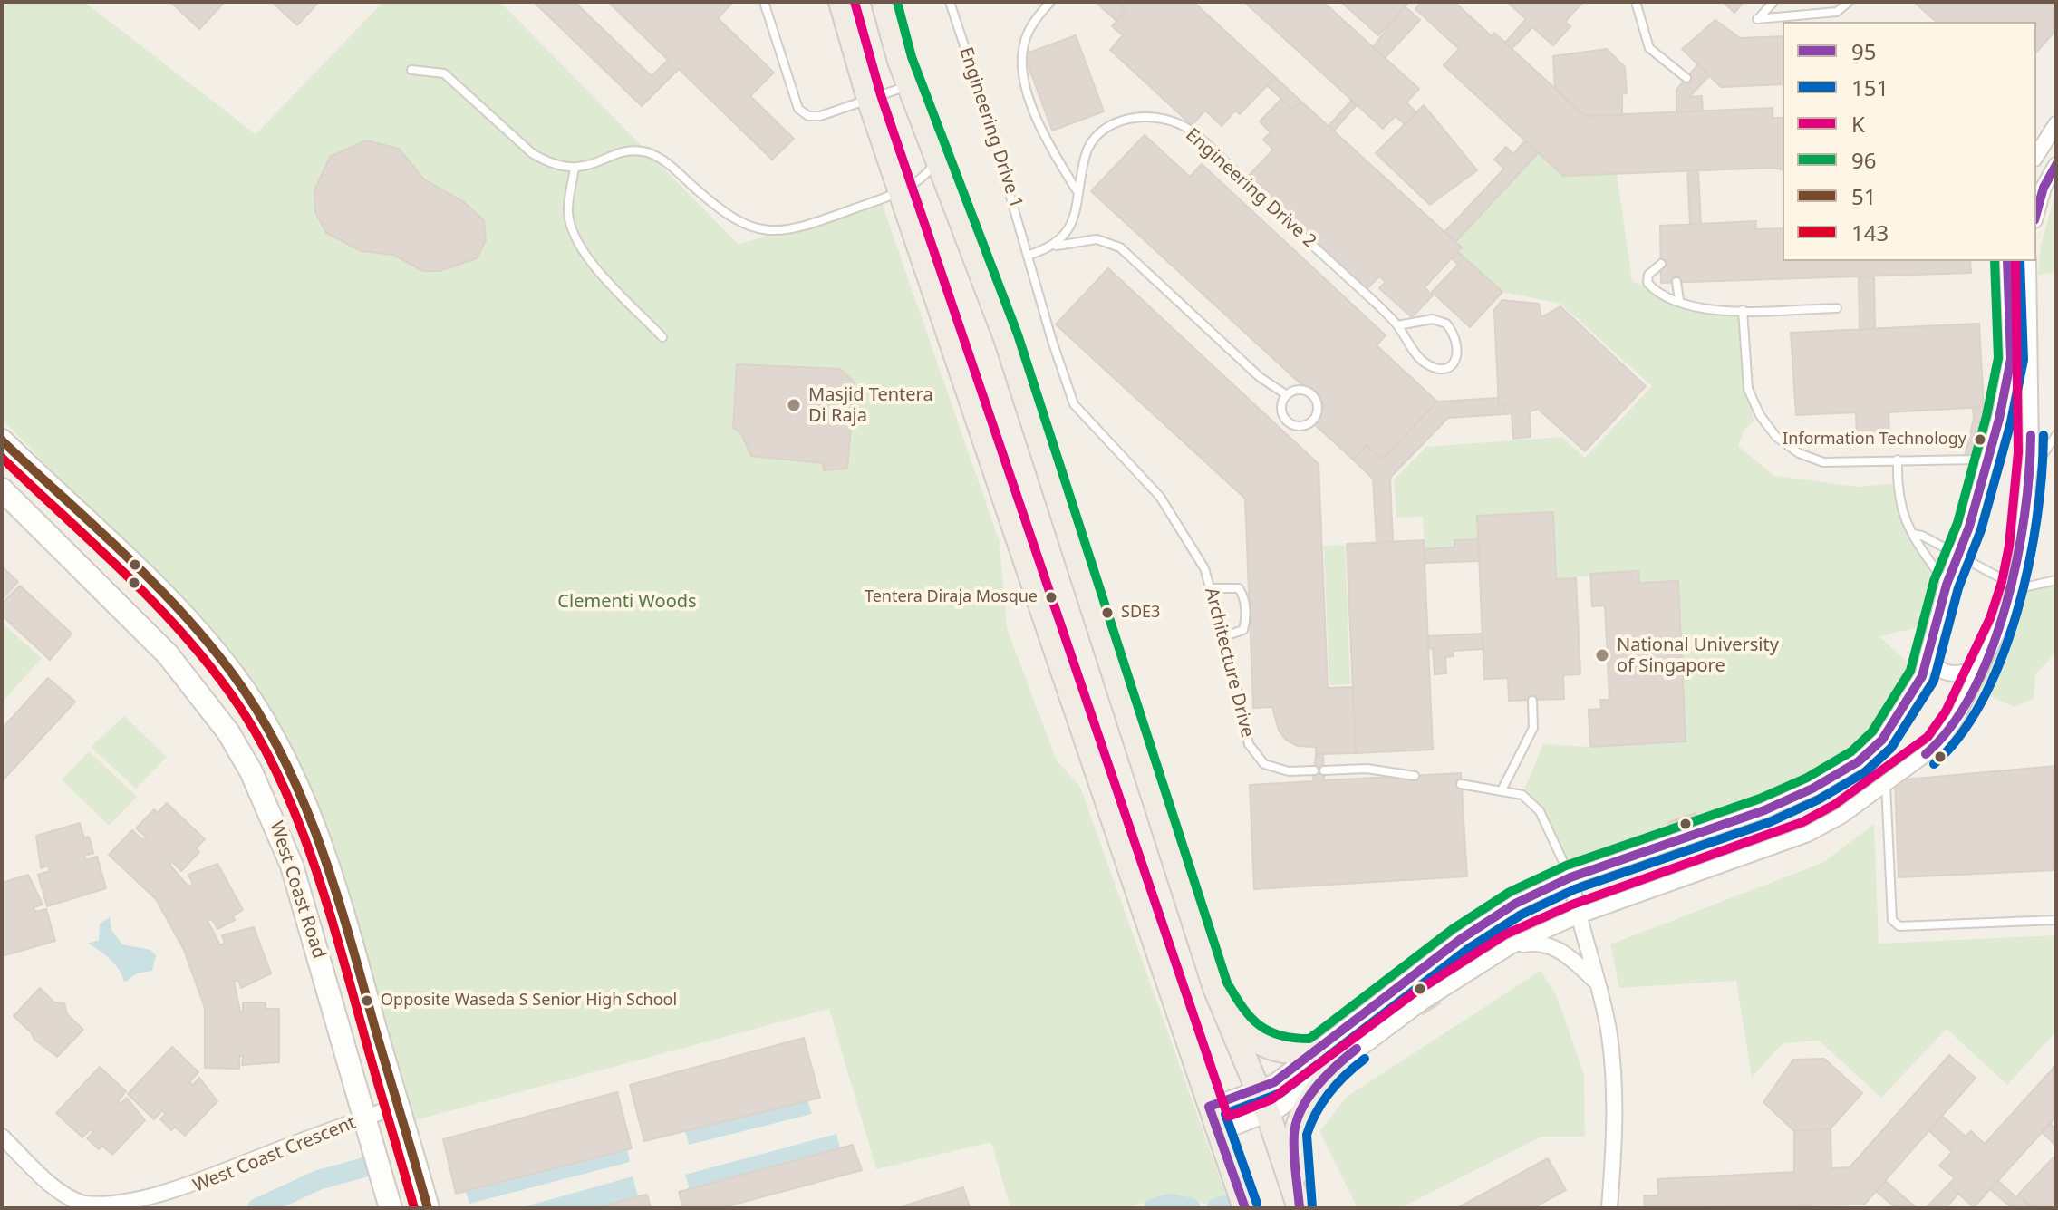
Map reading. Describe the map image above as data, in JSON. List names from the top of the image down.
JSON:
{
  "streets": {
    "main road": ["West Coast Road"],
    "street": ["West Coast Crescent"],
    "lane": ["Engineering Drive 1", "Engineering Drive 2", "Architecture Drive"]
  },
  "crossings": [
    ["Engineering Drive 1", "Architecture Drive"],
    ["West Coast Road", "West Coast Crescent"]
  ],
  "parks": ["Clementi Woods"],
  "places": [
    "Masjid Tentera Di Raja",
    "Information Technology",
    "Tentera Diraja Mosque",
    "SDE3",
    "National University of Singapore",
    "Opposite Waseda S Senior High School"
  ],
  "lines": [
    "transit line K",
    "transit line 96",
    "transit line 95",
    "transit line 151",
    "transit line 51",
    "transit line 143"
  ],
  "legend": [
    "95",
    "151",
    "K",
    "96",
    "51",
    "143"
  ]
}
